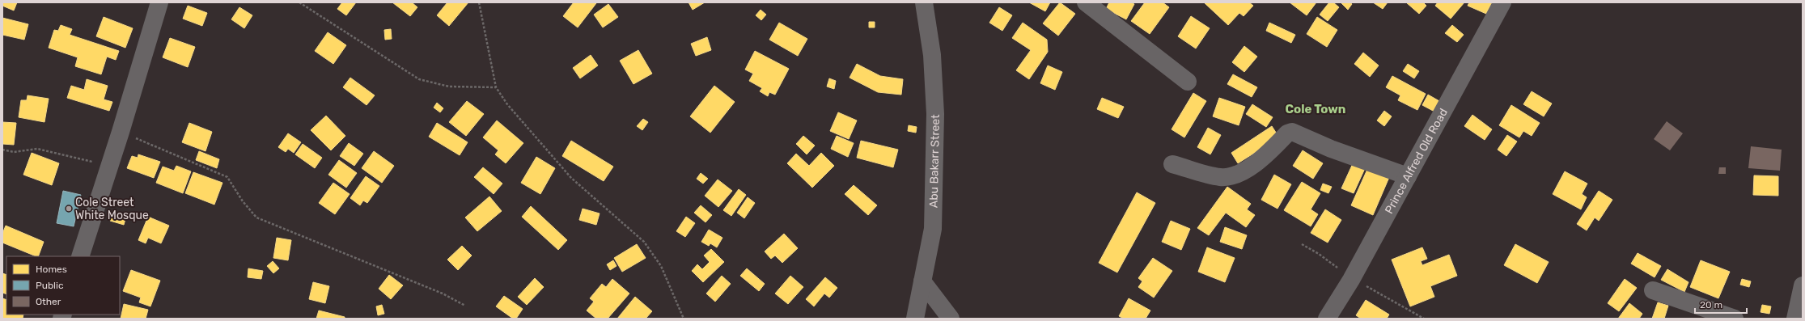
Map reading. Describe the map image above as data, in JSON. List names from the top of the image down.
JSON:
{
  "streets": {
    "street": ["Abu Bakarr Street", "Prince Alfred Old Road"]
  },
  "districts": ["Cole Town"],
  "places": ["Cole Street White Mosque"],
  "legend": ["Homes", "Public", "Other"],
  "scale_bar": "20 m"
}
